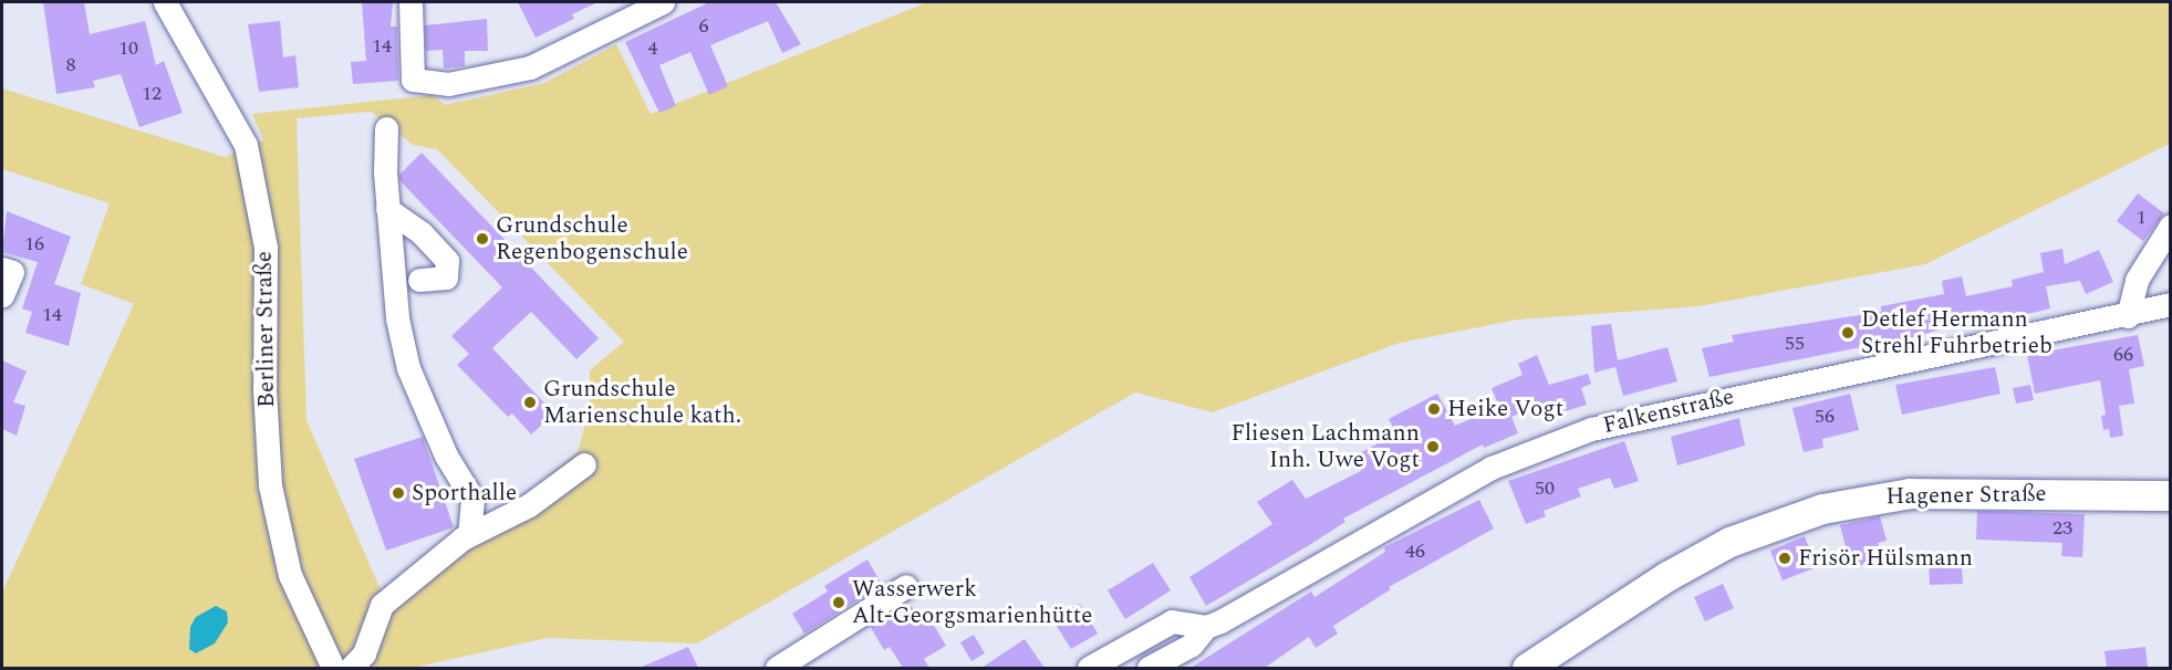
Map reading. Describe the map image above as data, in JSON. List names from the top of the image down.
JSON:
{
  "streets": {
    "main road": ["Hagener Straße"],
    "street": ["Berliner Straße", "Falkenstraße"]
  },
  "places": [
    "Grundschule Regenbogenschule",
    "Detlef Hermann Strehl Fuhrbetrieb",
    "Grundschule Marienschule kath.",
    "Heike Vogt",
    "Fliesen Lachmann Inh. Uwe Vogt",
    "Sporthalle",
    "Frisör Hülsmann",
    "Wasserwerk Alt-Georgsmarienhütte"
  ],
  "house_numbers": [
    "6",
    "14",
    "10",
    "4",
    "8",
    "12",
    "1",
    "16",
    "14",
    "55",
    "66",
    "56",
    "50",
    "23",
    "46"
  ]
}
